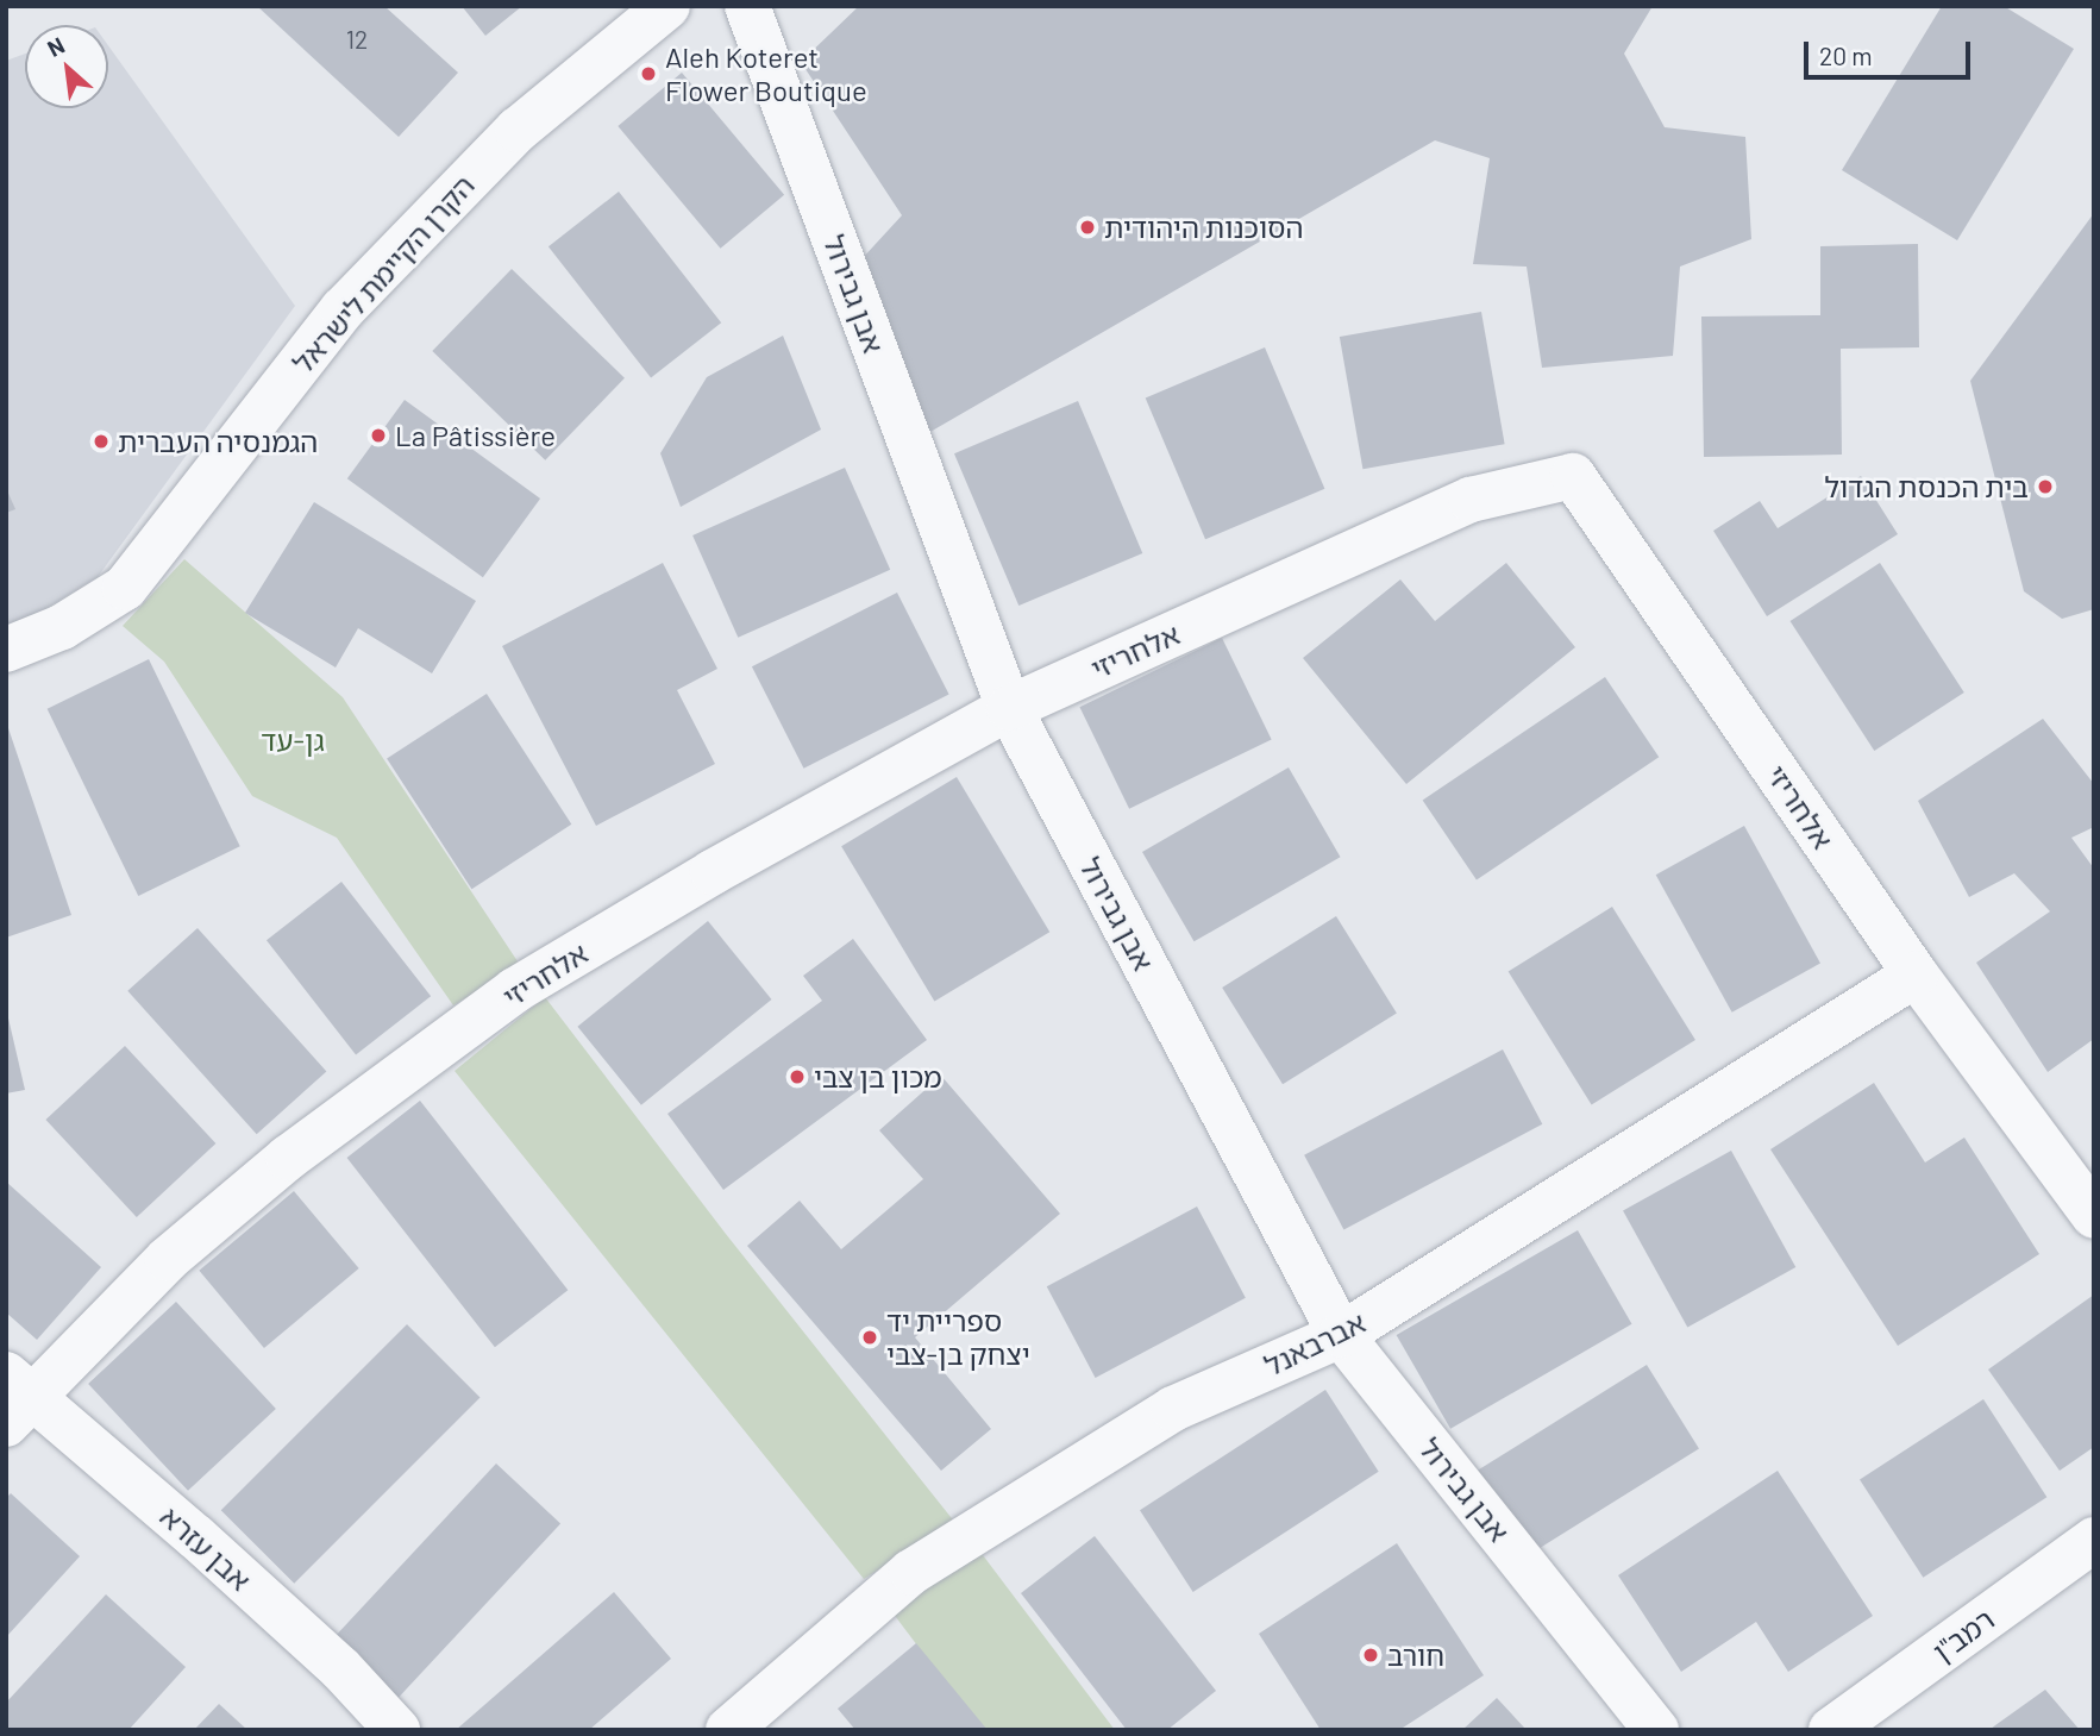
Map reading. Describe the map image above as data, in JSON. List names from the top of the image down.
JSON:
{
  "streets": {
    "street": [
      "הקרן הקיימת לישראל",
      "אבן גבירול",
      "אלחריזי",
      "אברבאנל",
      "אבן עזרא",
      "רמב\"ן"
    ]
  },
  "crossings": [
    ["אבן גבירול", "אלחריזי"],
    ["אבן גבירול", "אברבאנל"],
    ["אלחריזי", "אברבאנל"],
    ["אלחריזי", "אבן עזרא"]
  ],
  "parks": ["גן-עד"],
  "places": [
    "Aleh Koteret Flower Boutique",
    "הסוכנות היהודית",
    "La Pâtissière",
    "הגמנסיה העברית",
    "בית הכנסת הגדול",
    "מכון בן צבי",
    "ספריית יד יצחק בן-צבי",
    "חורב"
  ],
  "house_numbers": ["12"],
  "scale_bar": "20 m",
  "north": "top left"
}
